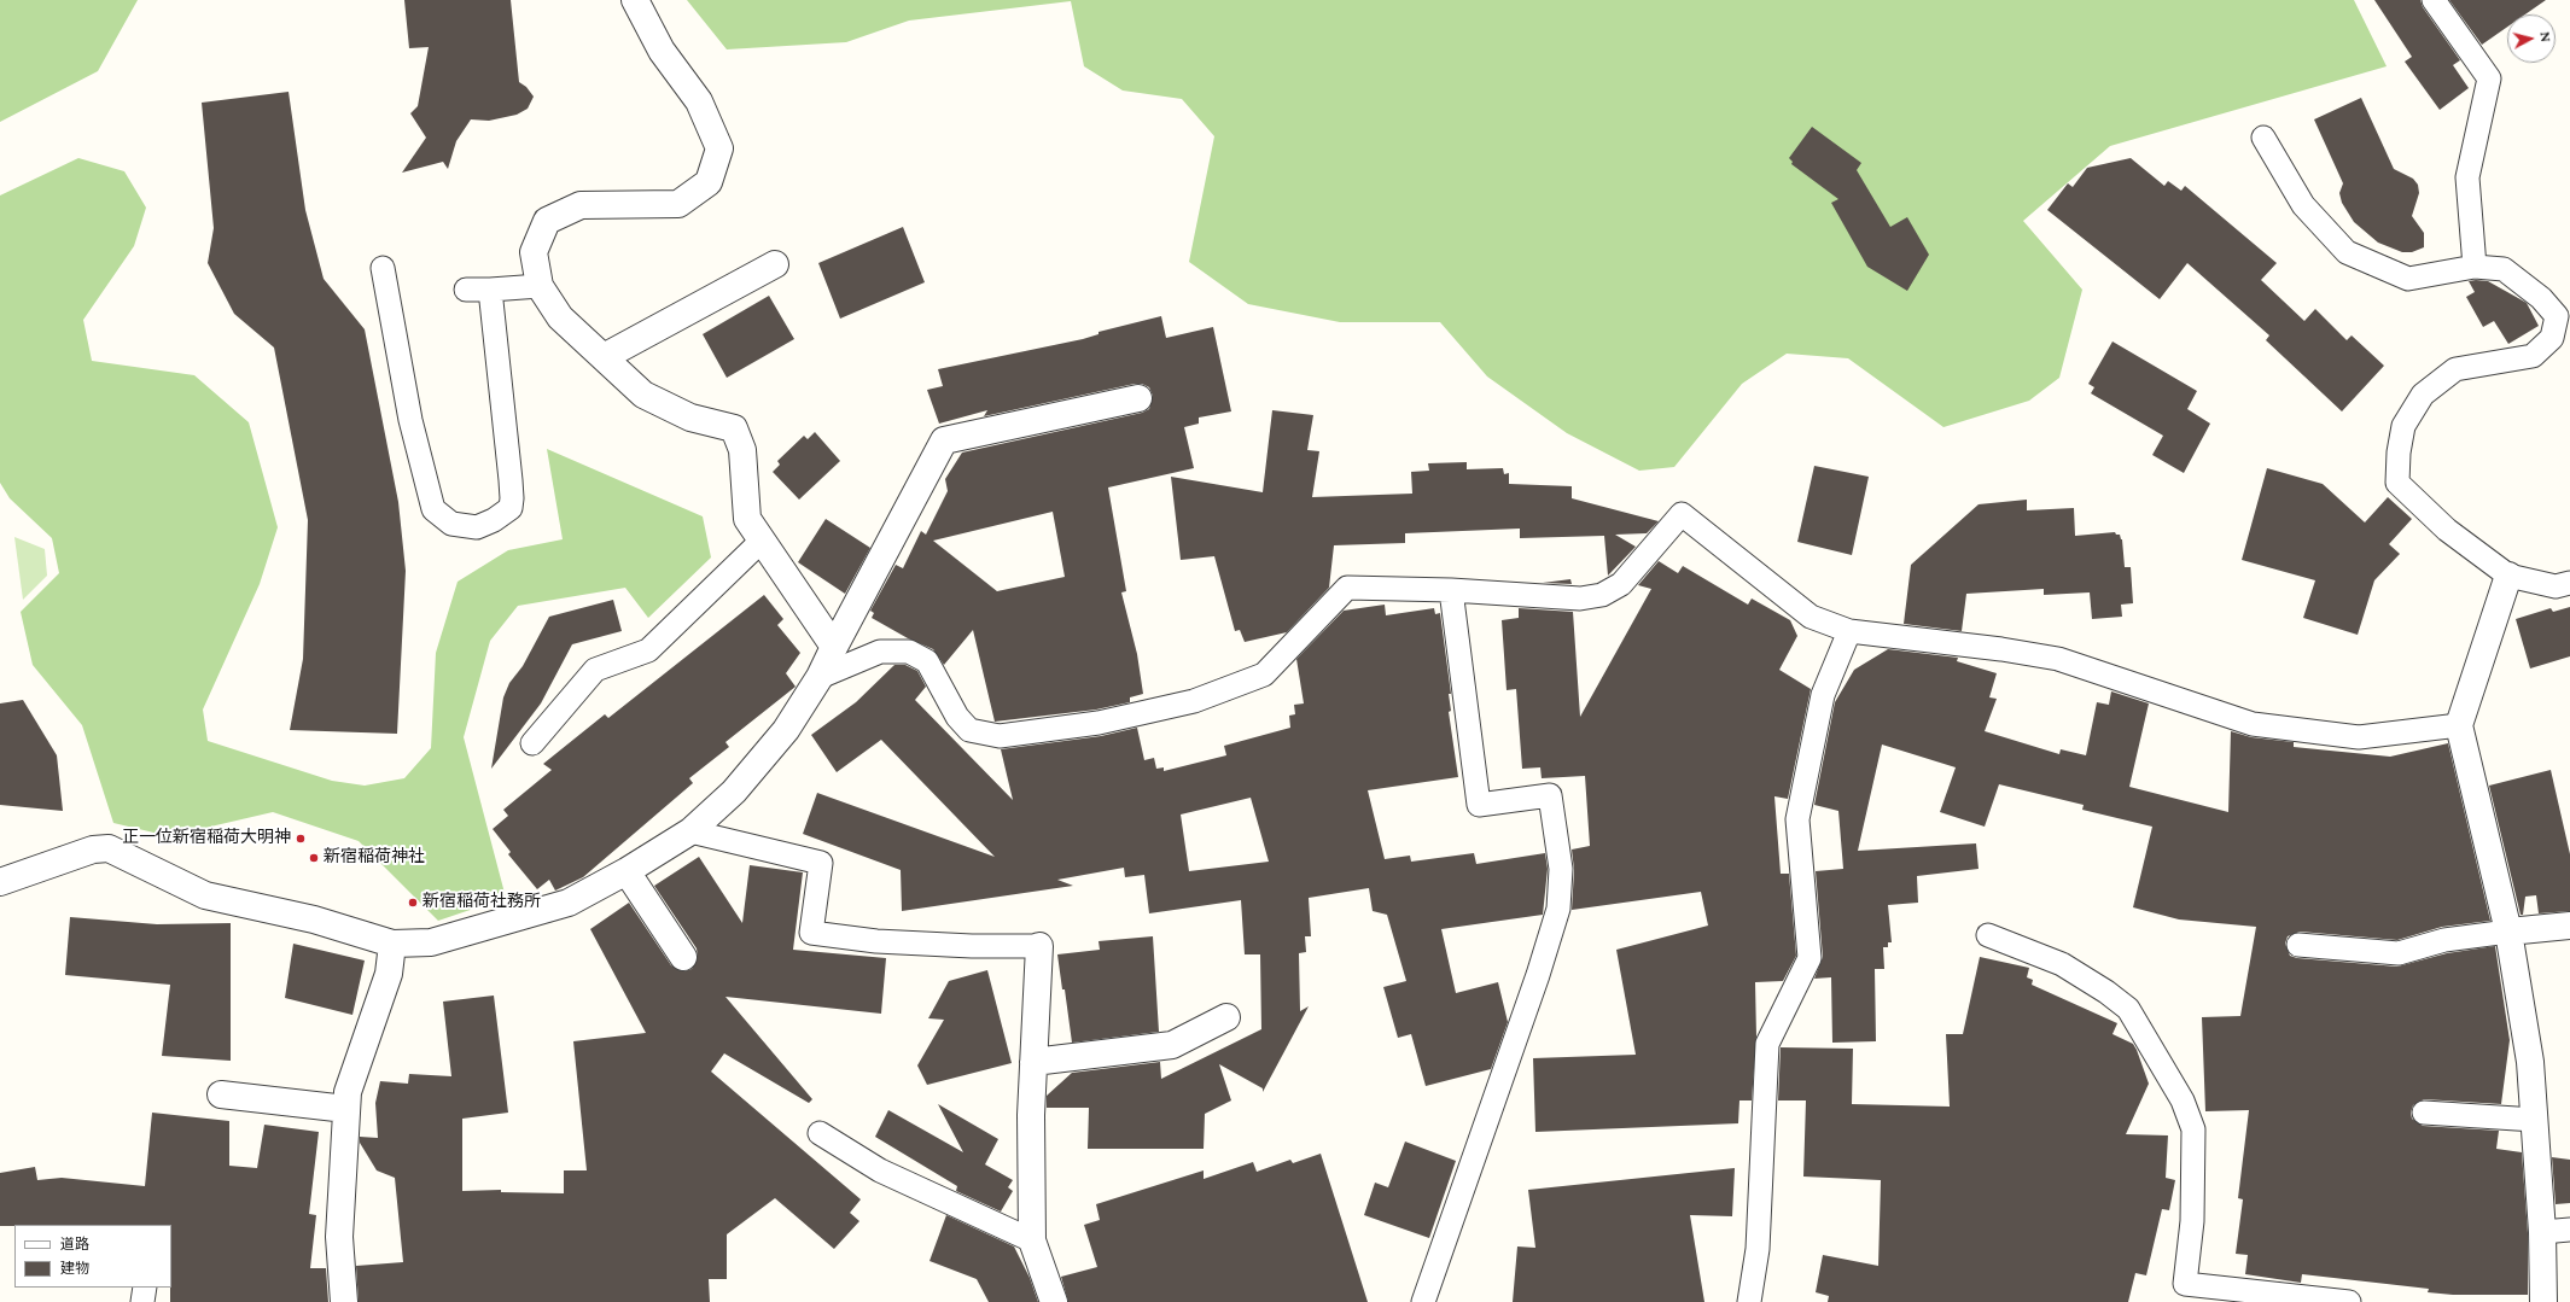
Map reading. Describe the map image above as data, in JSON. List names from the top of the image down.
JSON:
{
  "places": ["正一位新宿稲荷大明神", "新宿稲荷神社", "新宿稲荷社務所"],
  "legend": ["道路", "建物"],
  "north": "right"
}
